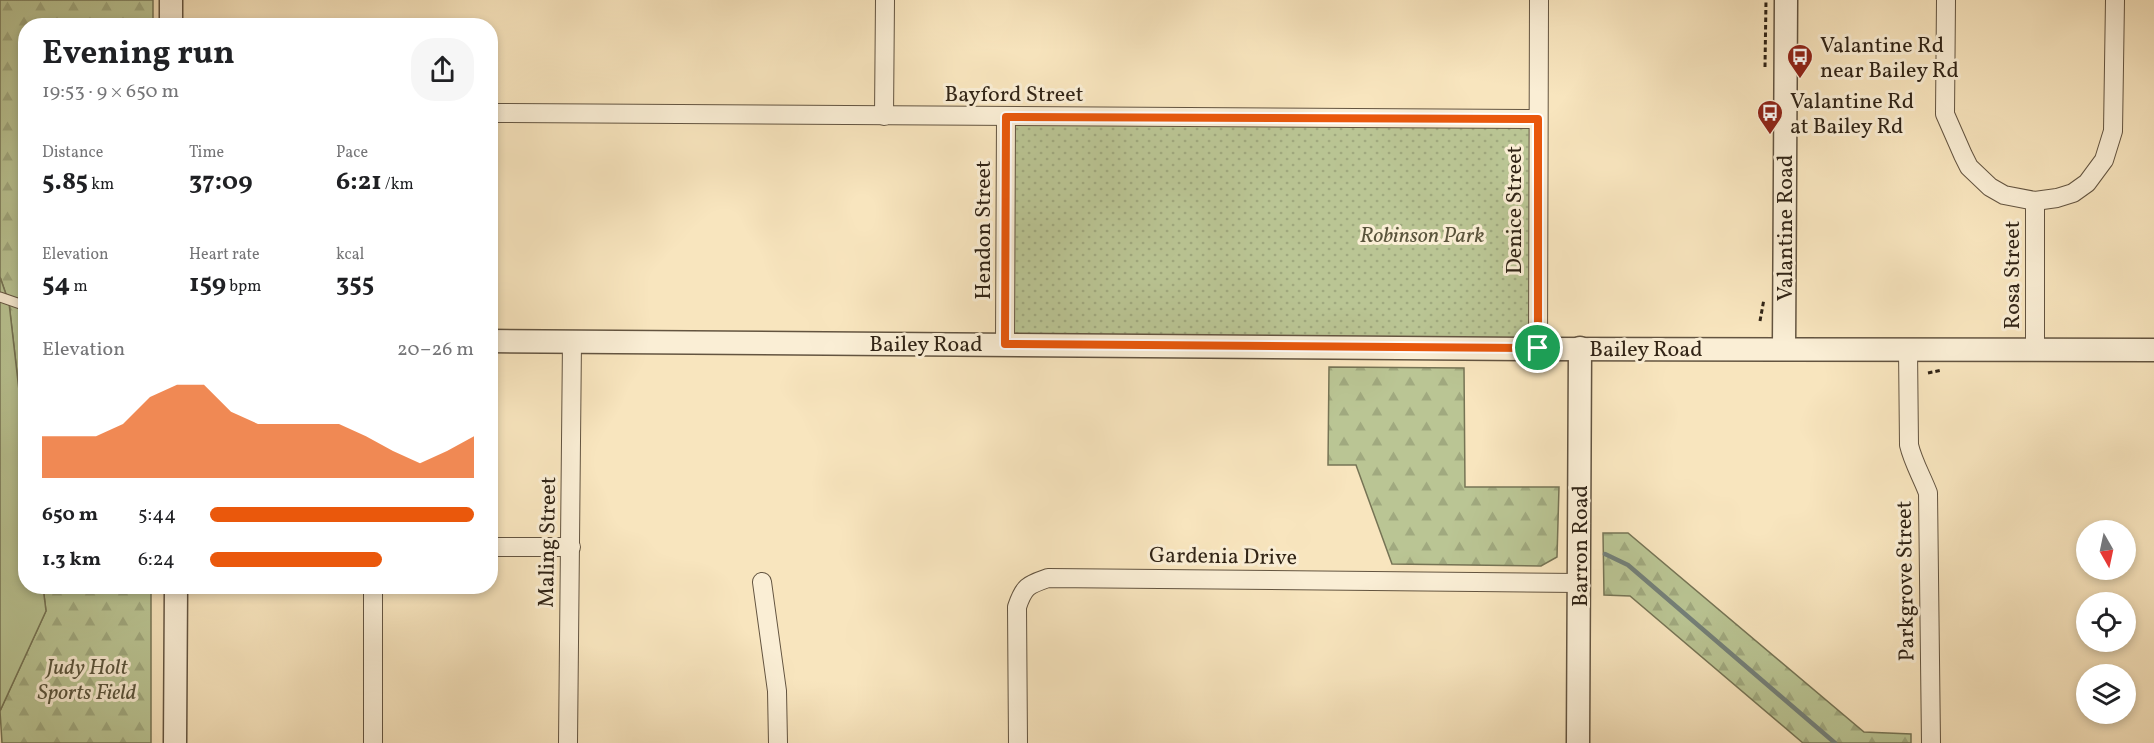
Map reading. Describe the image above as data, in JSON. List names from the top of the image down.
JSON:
{
  "streets": {
    "street": [
      "Bayford Street",
      "Denice Street",
      "Valantine Road",
      "Hendon Street",
      "Rosa Street",
      "Bailey Road",
      "Maling Street",
      "Barron Road",
      "Gardenia Drive",
      "Parkgrove Street"
    ]
  },
  "crossings": [
    ["Bayford Street", "Denice Street"],
    ["Bayford Street", "Hendon Street"],
    ["Denice Street", "Bailey Road"],
    ["Valantine Road", "Bailey Road"],
    ["Hendon Street", "Bailey Road"],
    ["Rosa Street", "Bailey Road"],
    ["Bailey Road", "Maling Street"],
    ["Bailey Road", "Barron Road"],
    ["Bailey Road", "Parkgrove Street"],
    ["Barron Road", "Gardenia Drive"]
  ],
  "parks": ["Robinson Park", "Judy Holt Sports Field"],
  "places": {
    "bus stop": ["Valantine Rd near Bailey Rd", "Valantine Rd at Bailey Rd"]
  },
  "north": "bottom",
  "page": {
    "heading": ["Evening run", "19:53 · 9 × 650 m"],
    "stats": [
      ["Distance", "5.85 km"],
      ["Time", "37:09"],
      ["Pace", "6:21 /km"],
      ["Elevation", "54 m"],
      ["Heart rate", "159 bpm"],
      ["kcal", "355"]
    ],
    "chart": ["Elevation", "20–26 m"],
    "list": [
      {
        "name": "650 m",
        "note": "5:44"
      },
      {
        "name": "1.3 km",
        "note": "6:24"
      }
    ]
  }
}
